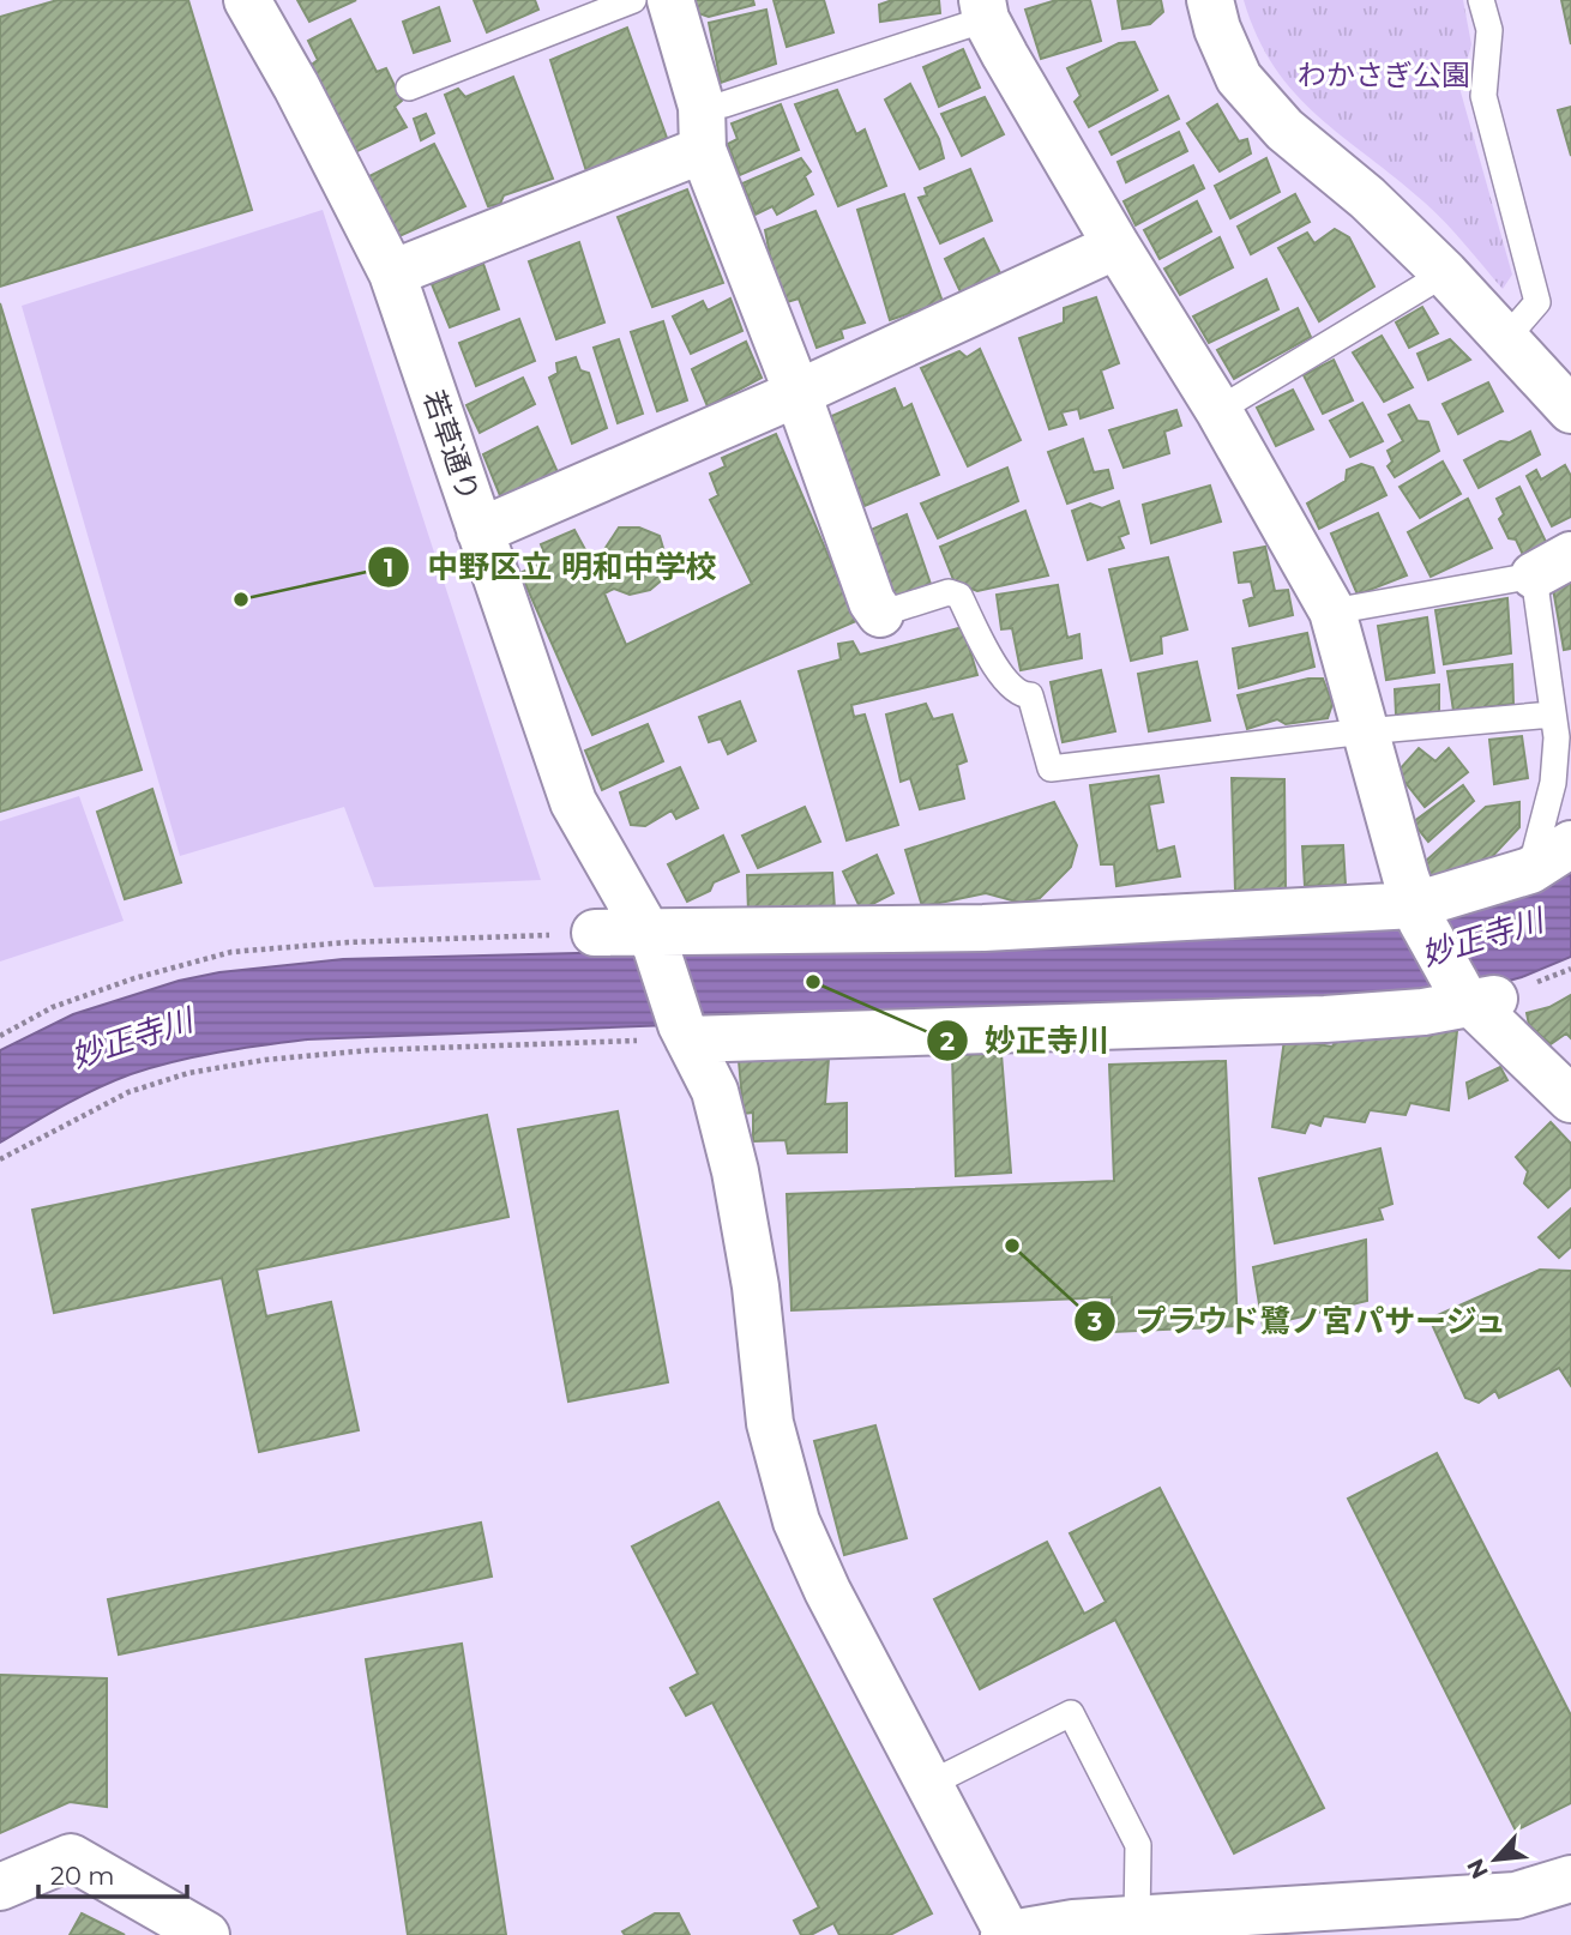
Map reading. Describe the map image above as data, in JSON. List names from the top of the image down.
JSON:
{
  "streets": {
    "street": ["若草通り"]
  },
  "water": ["妙正寺川"],
  "parks": ["わかさぎ公園"],
  "places": ["中野区立 明和中学校", "妙正寺川", "プラウド鷺ノ宮パサージュ"],
  "scale_bar": "20 m",
  "north": "bottom left"
}
